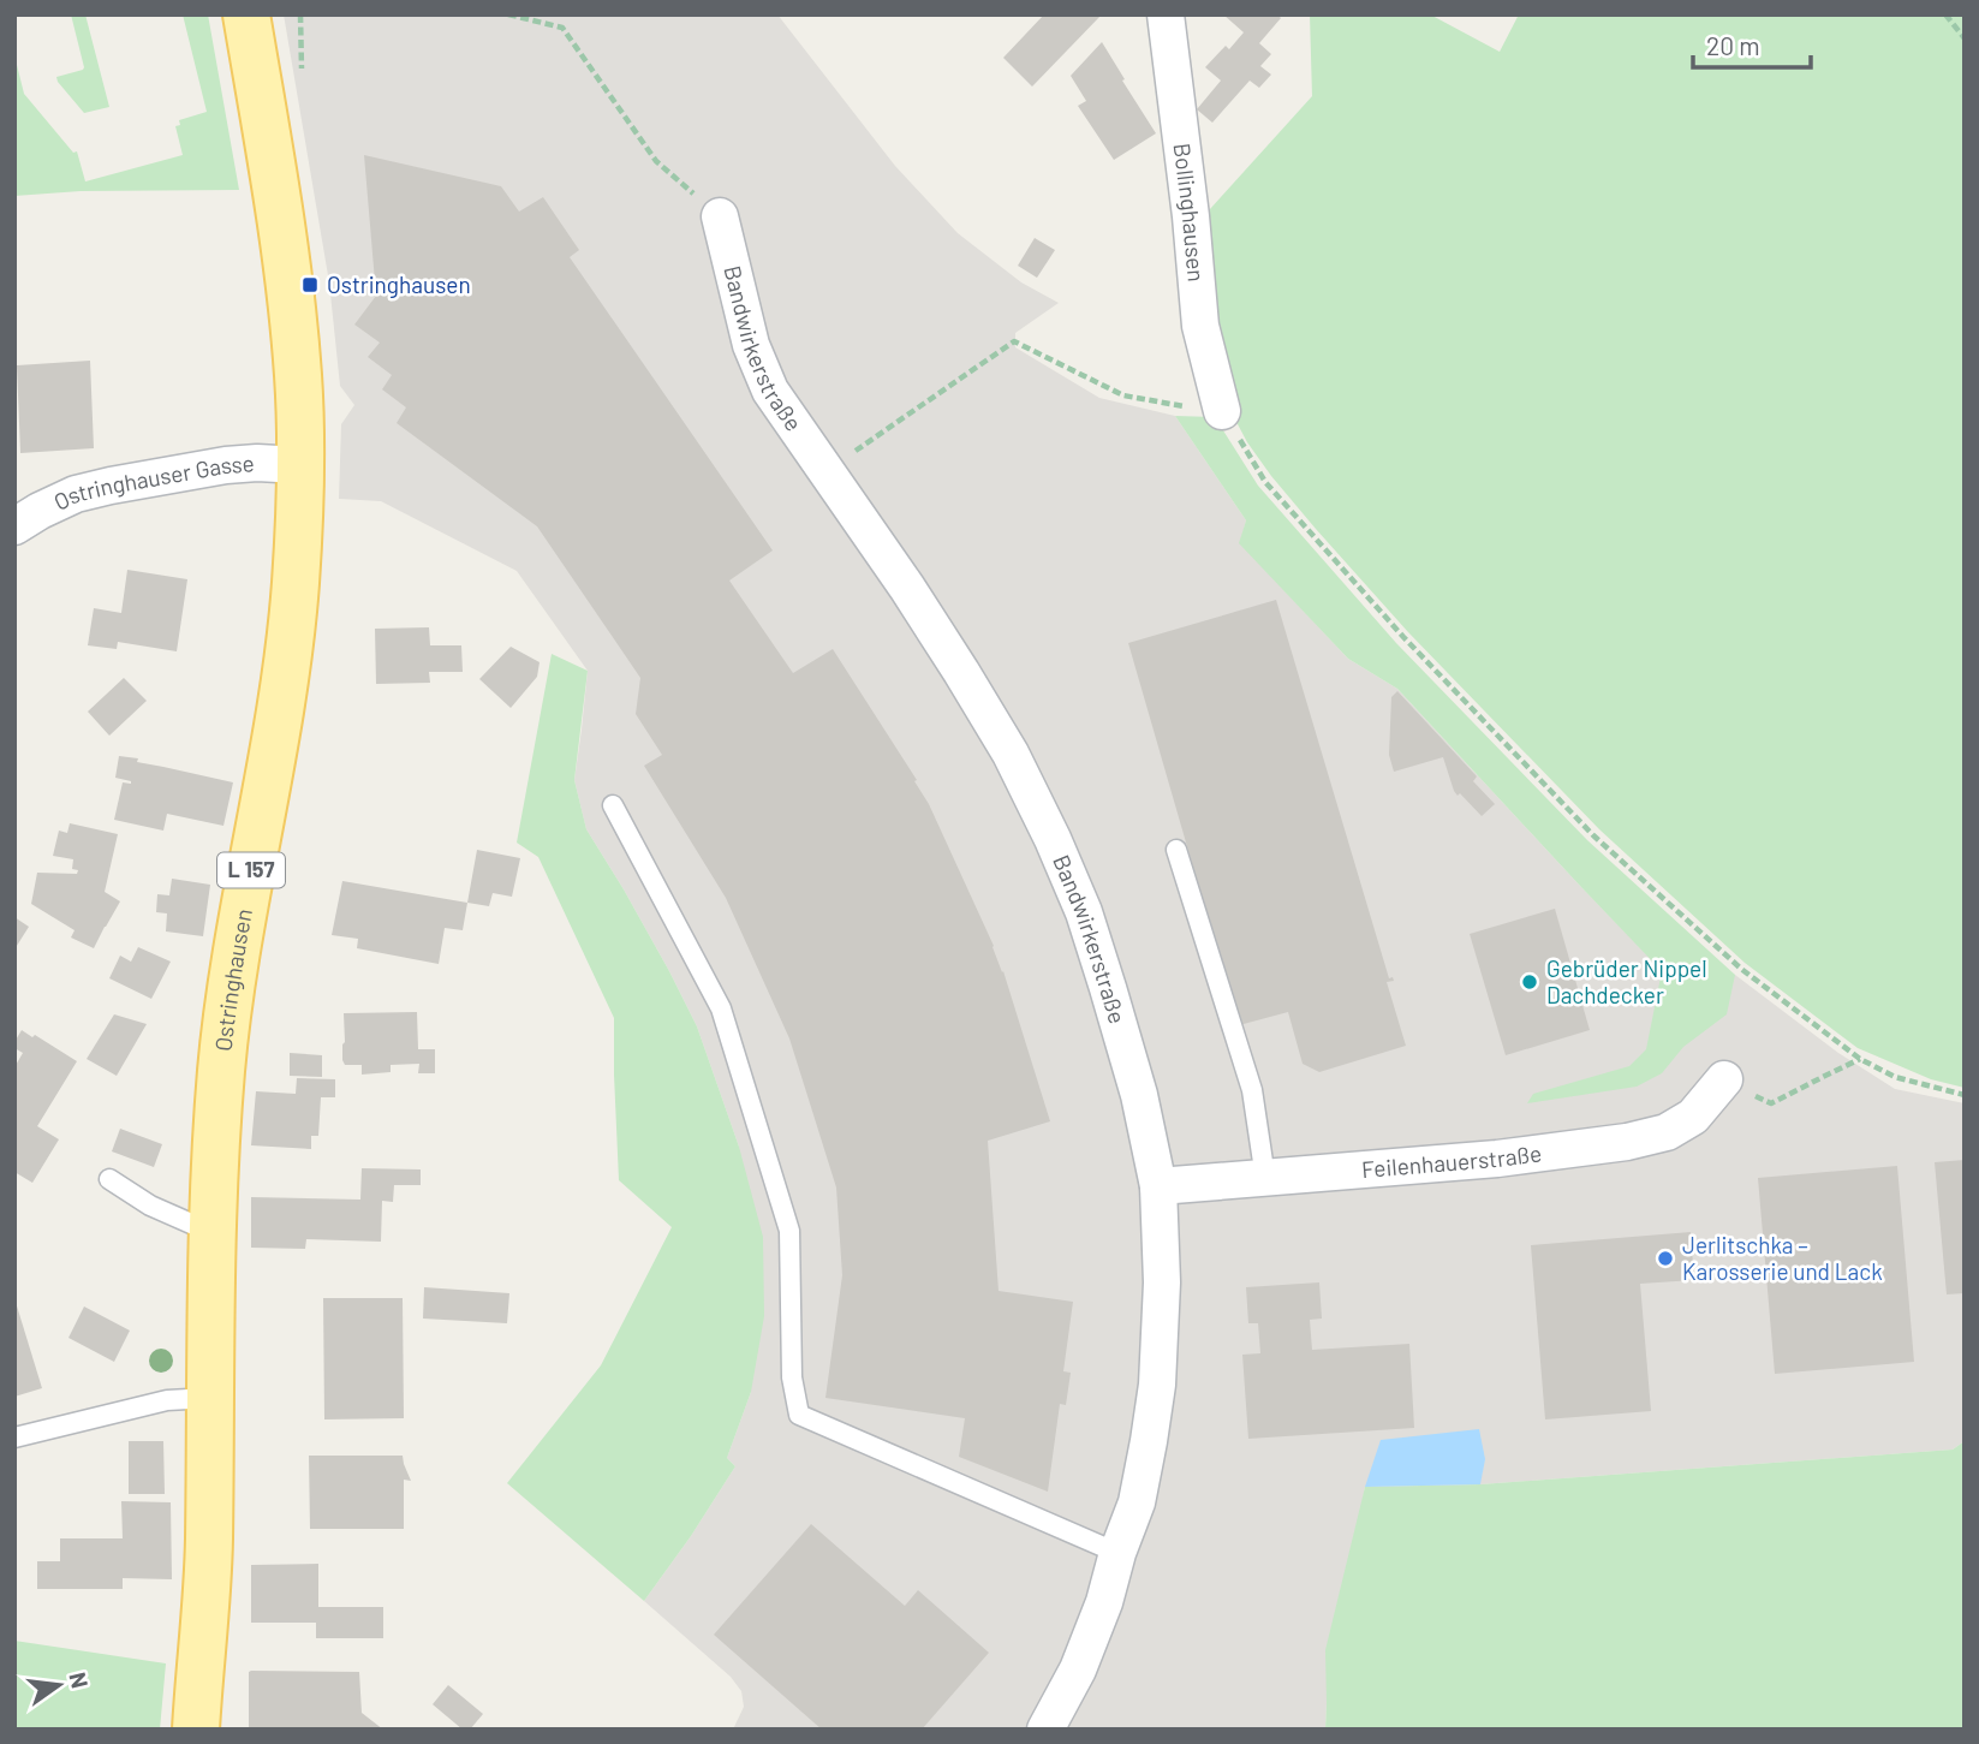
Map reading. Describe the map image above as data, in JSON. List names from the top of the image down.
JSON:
{
  "streets": {
    "main road": ["L 157", "Ostringhausen"],
    "street": [
      "Bollinghausen",
      "Bandwirkerstraße",
      "Ostringhauser Gasse",
      "Feilenhauerstraße"
    ]
  },
  "crossings": [
    ["Bandwirkerstraße", "Feilenhauerstraße"],
    ["Ostringhauser Gasse", "Ostringhausen"]
  ],
  "places": {
    "transit": ["Ostringhausen"],
    "other": ["Gebrüder Nippel Dachdecker", "Jerlitschka – Karosserie und Lack"]
  },
  "scale_bar": "20 m",
  "north": "right"
}
